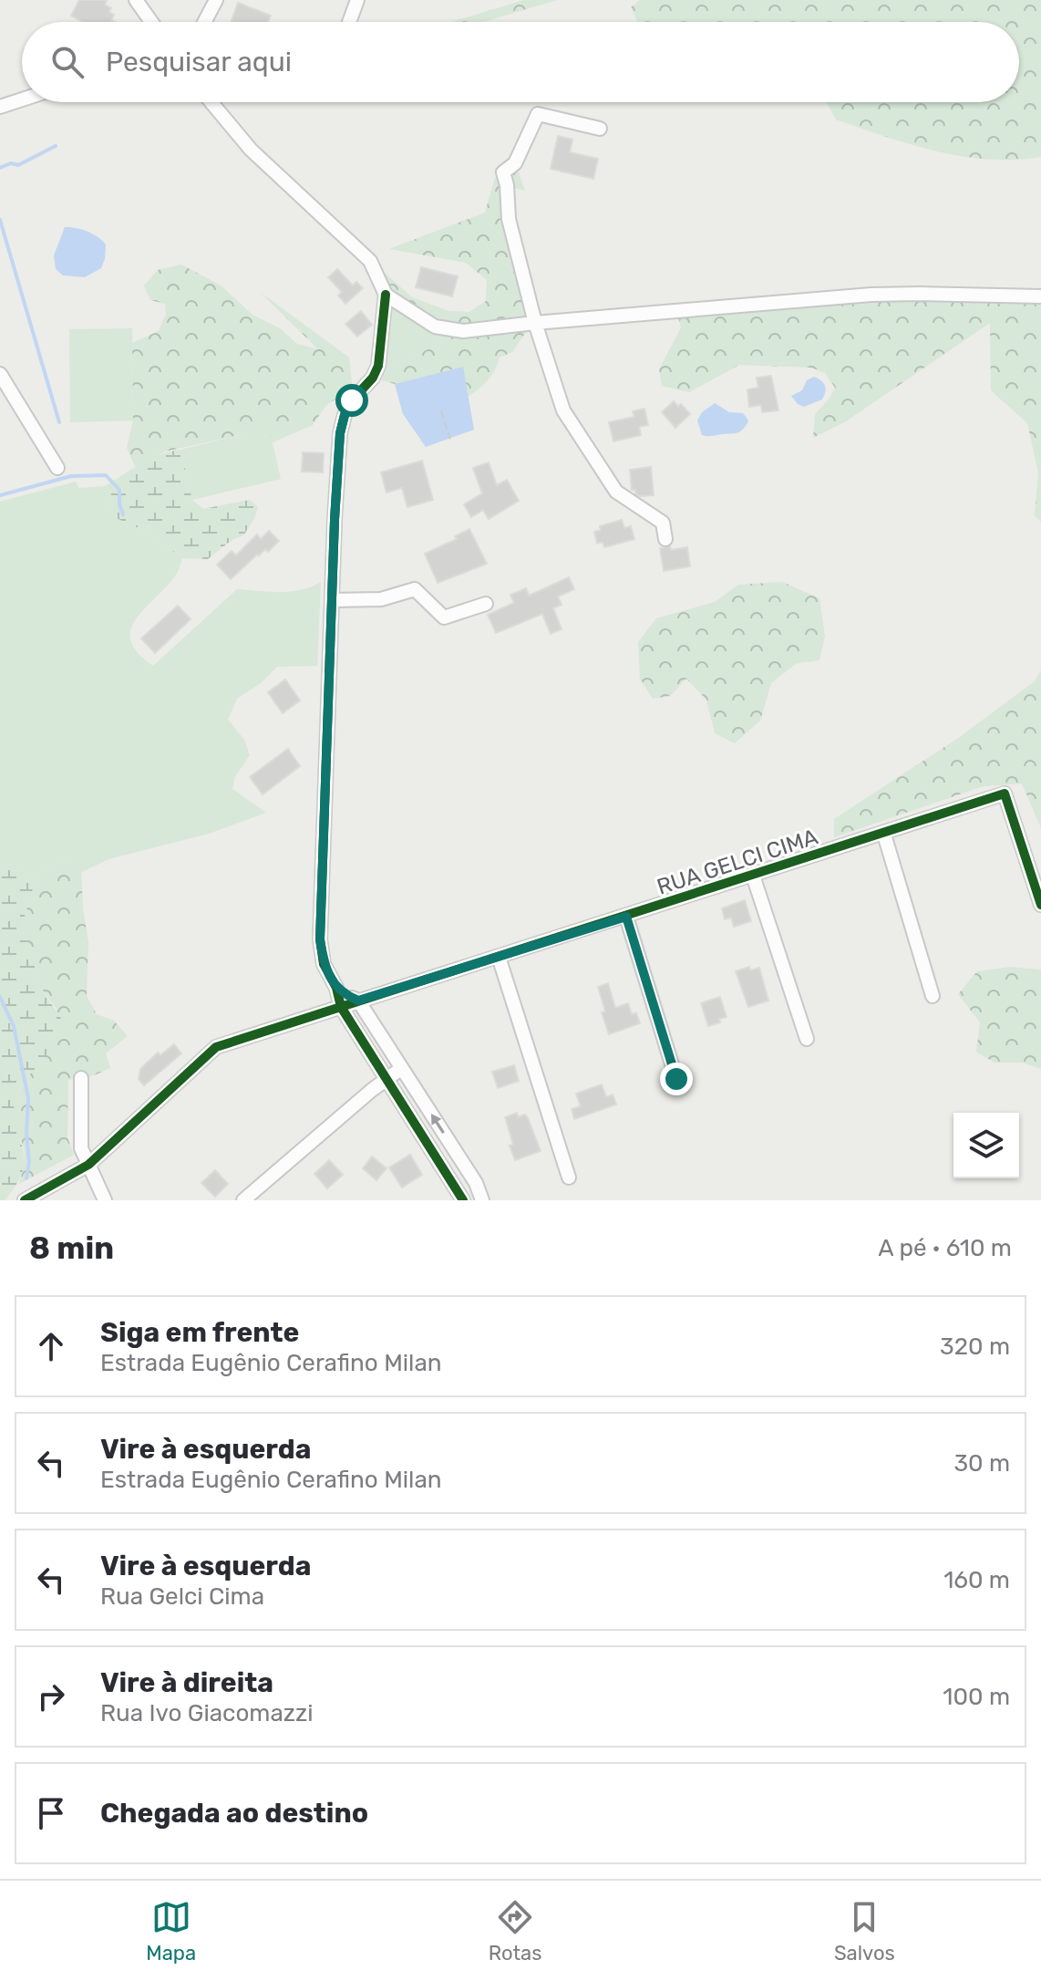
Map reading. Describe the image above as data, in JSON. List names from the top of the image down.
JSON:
{
  "streets": {
    "street": ["RUA GELCI CIMA"]
  },
  "page": {
    "search": "Pesquisar aqui",
    "heading": ["8 min", "A pé · 610 m"],
    "list": [
      ["Siga em frente", "Estrada Eugênio Cerafino Milan", "320 m"],
      ["Vire à esquerda", "Estrada Eugênio Cerafino Milan", "30 m"],
      ["Vire à esquerda", "Rua Gelci Cima", "160 m"],
      ["Vire à direita", "Rua Ivo Giacomazzi", "100 m"],
      "Chegada ao destino"
    ],
    "nav": ["Mapa", "Rotas", "Salvos"]
  }
}
